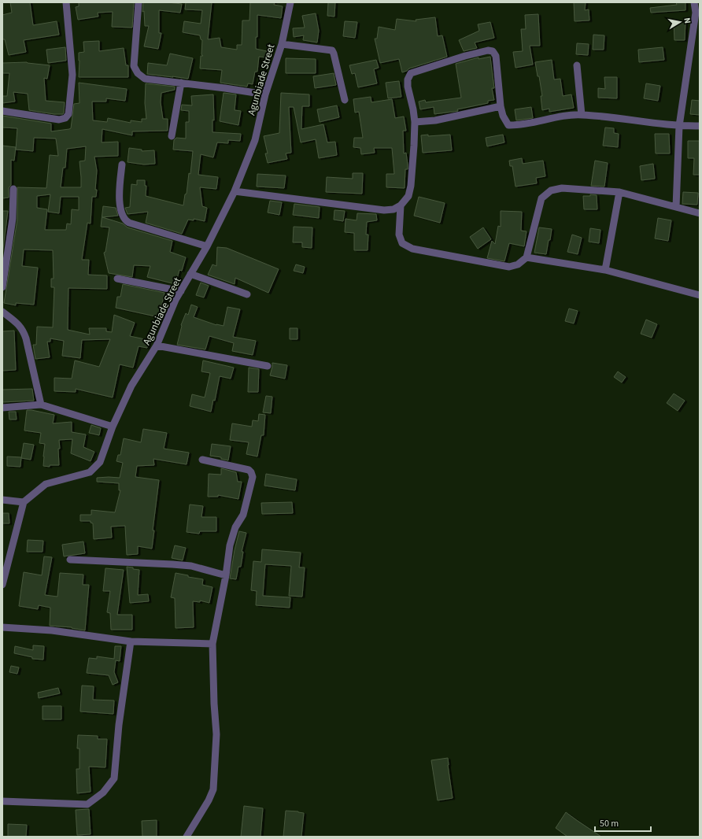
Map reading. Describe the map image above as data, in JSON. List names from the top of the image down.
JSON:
{
  "streets": {
    "street": ["Agunbiade Street"]
  },
  "scale_bar": "50 m",
  "north": "right"
}
